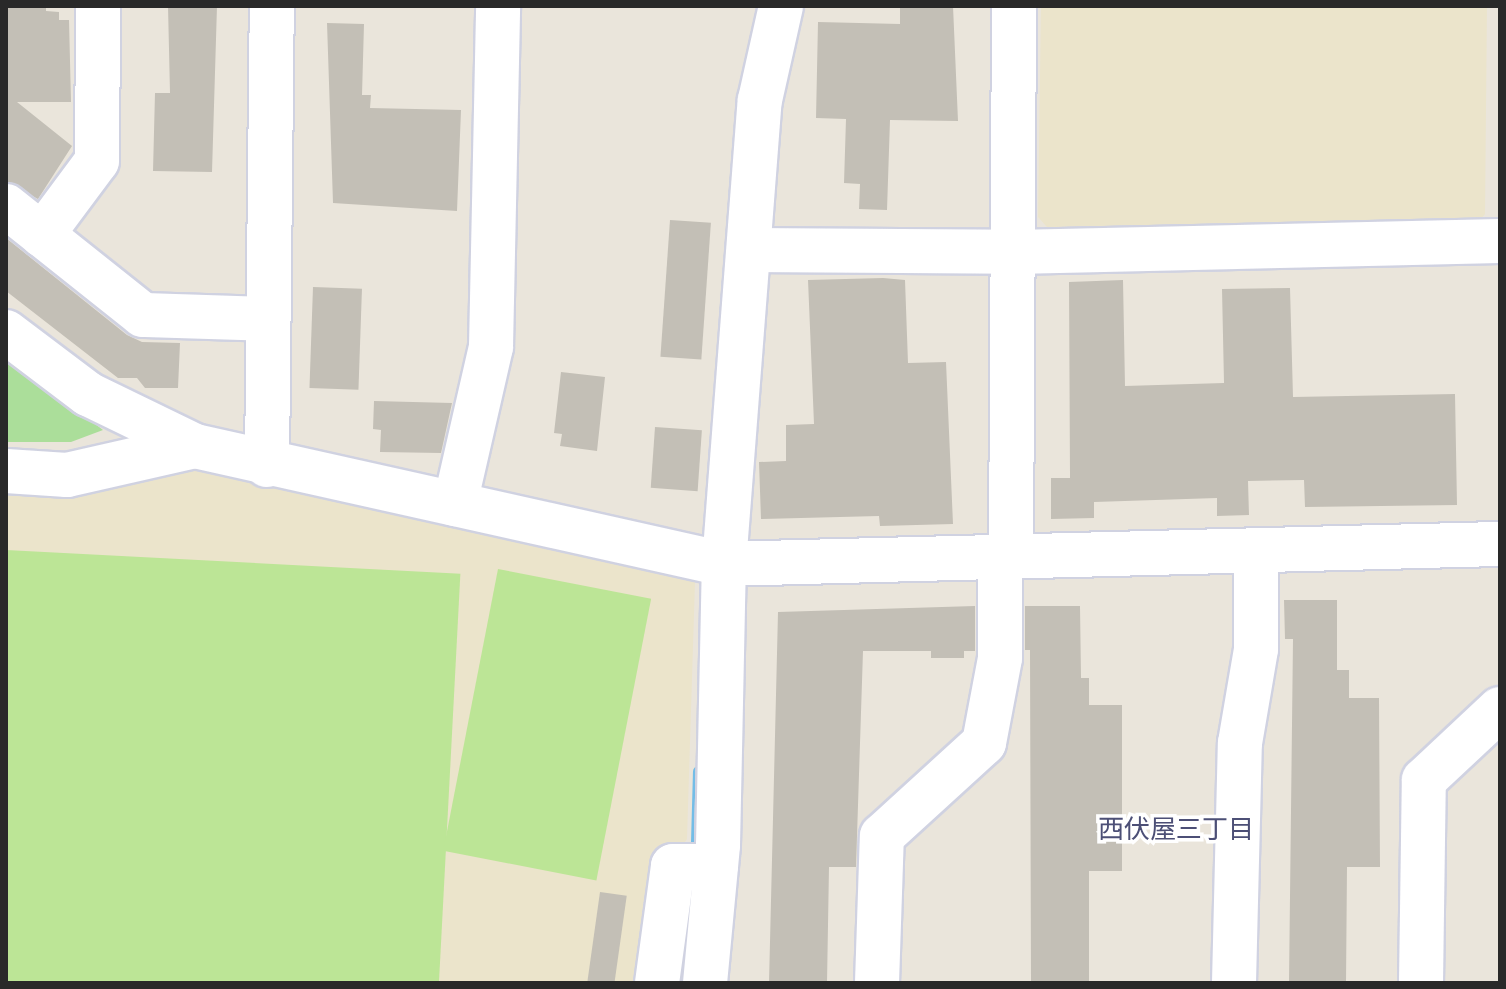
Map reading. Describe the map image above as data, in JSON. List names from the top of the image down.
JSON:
{
  "districts": ["西伏屋三丁目"]
}
